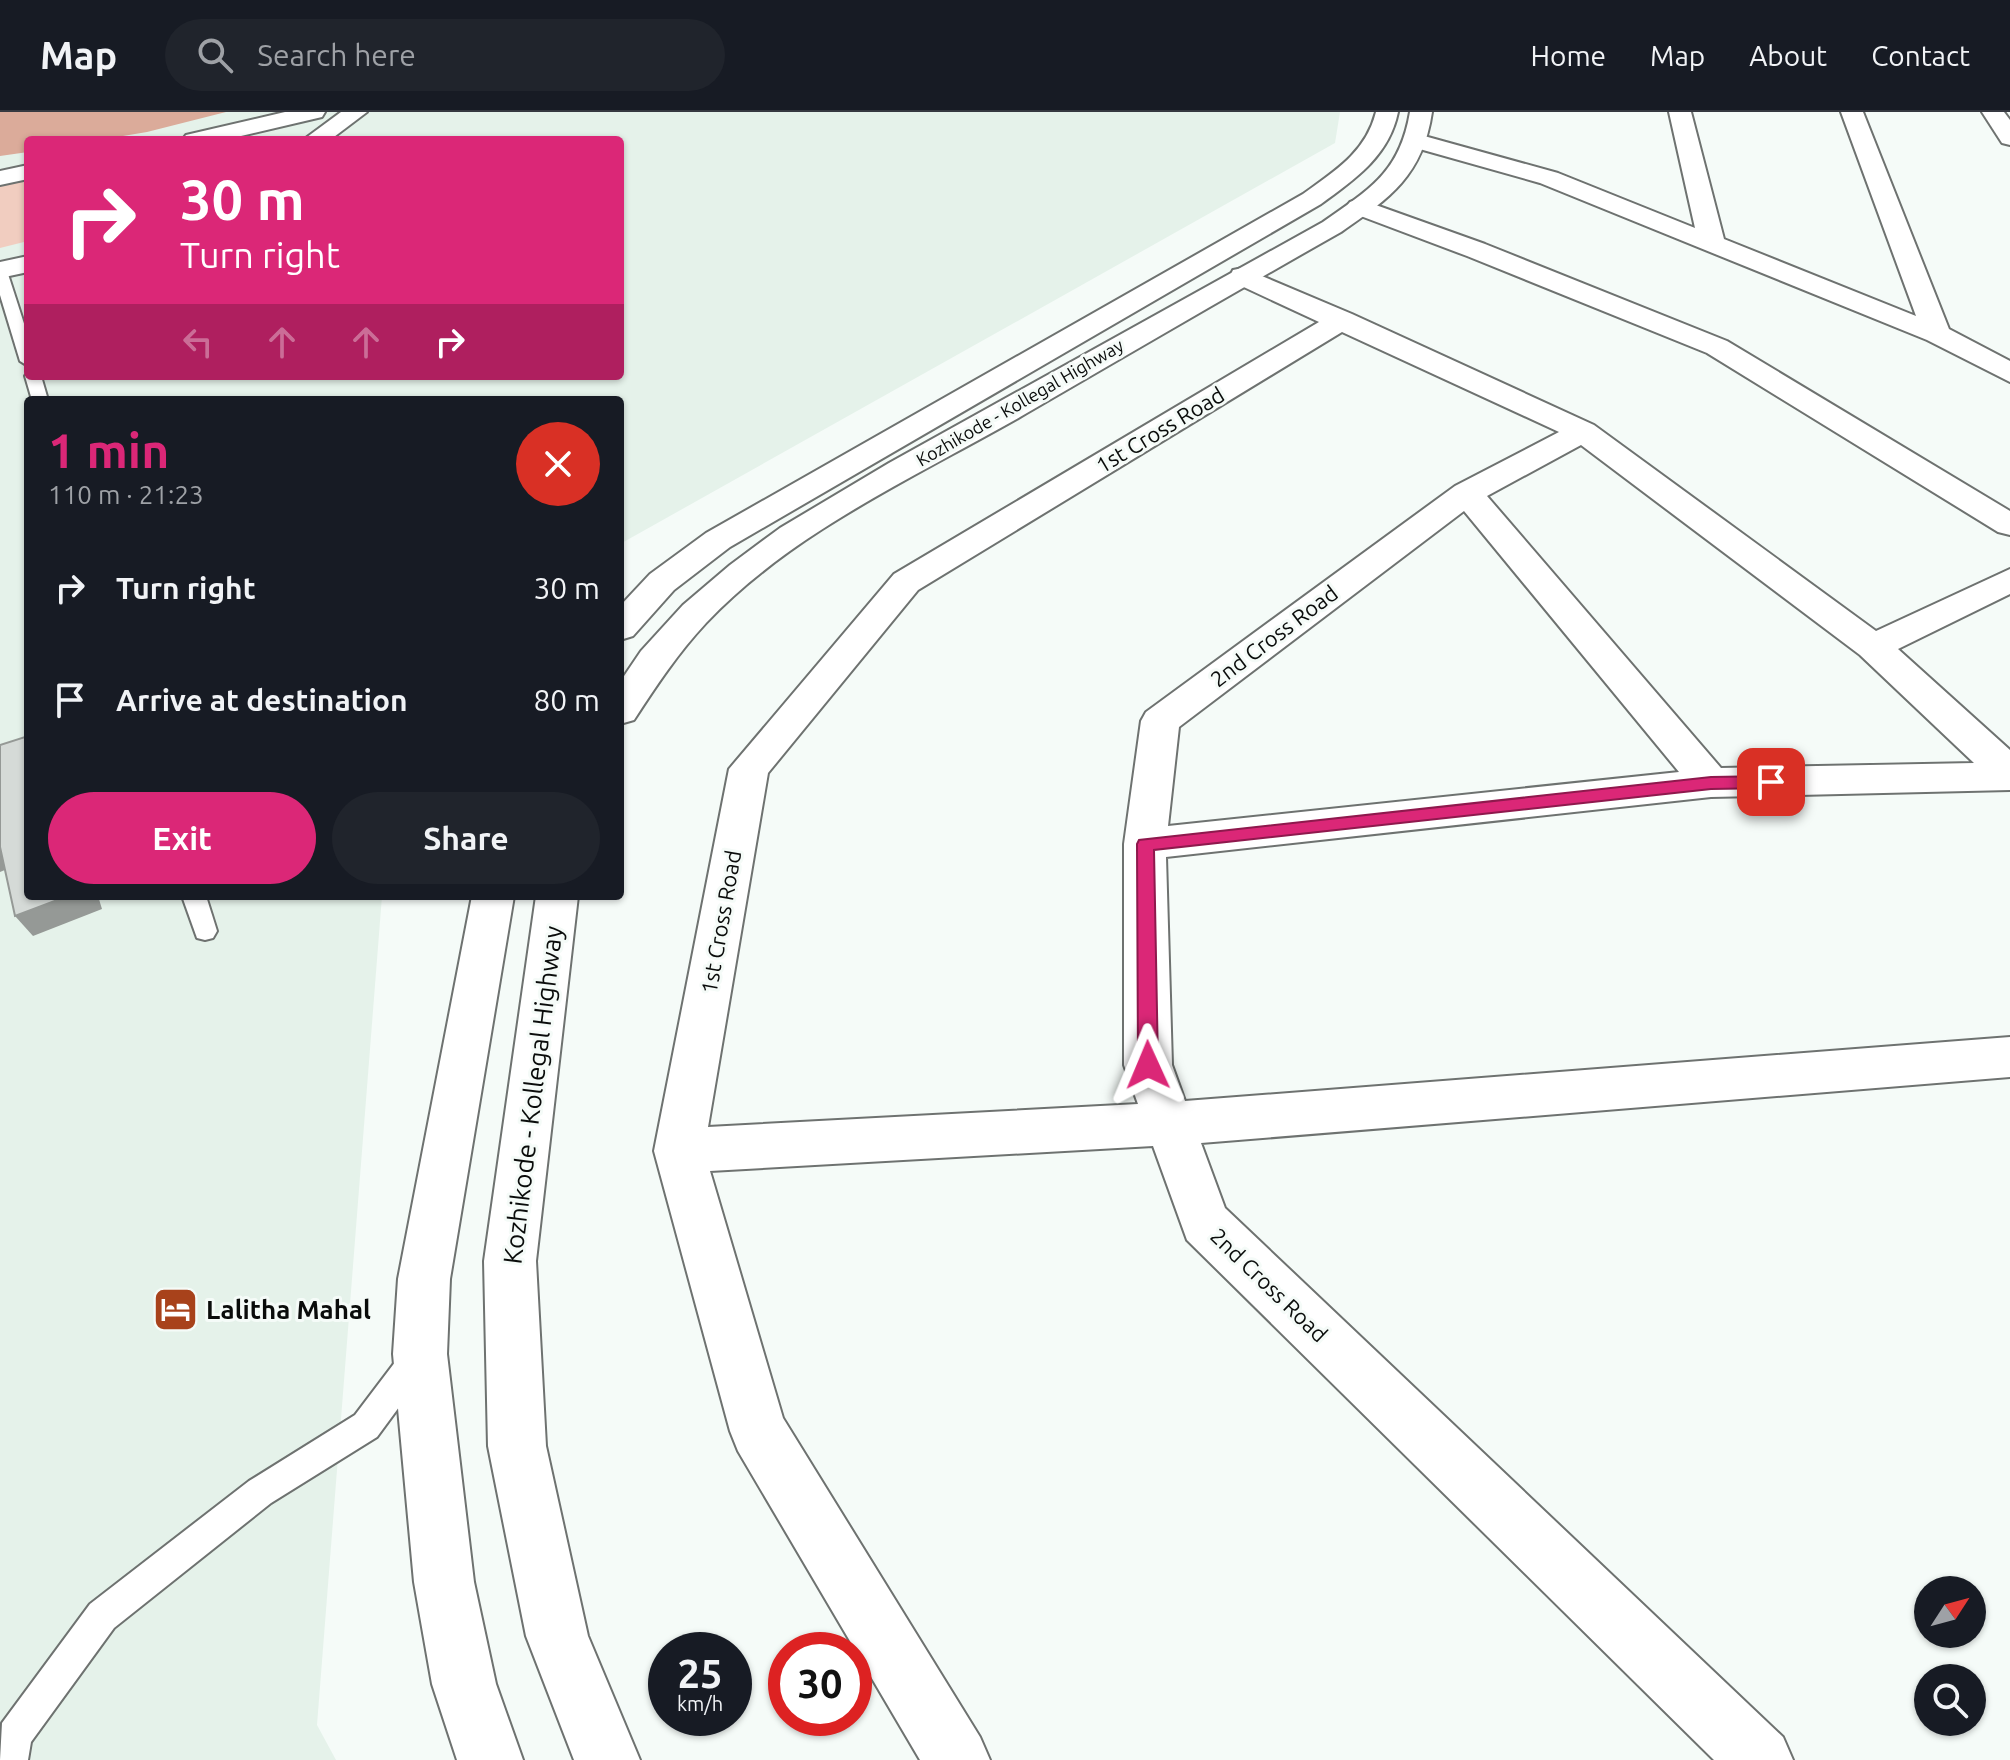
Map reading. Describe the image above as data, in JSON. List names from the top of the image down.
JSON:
{
  "streets": {
    "street": ["Kozhikode - Kollegal Highway", "1st Cross Road", "2nd Cross Road"]
  },
  "places": {
    "hotel": ["Lalitha Mahal"]
  },
  "north": "top right",
  "page": {
    "header": "Map",
    "search": "Search here",
    "nav": [
      "Home",
      "Map",
      "About",
      "Contact"
    ],
    "turn": ["30 m", "Turn right"],
    "heading": ["1 min", "110 m · 21:23"],
    "list": [
      {
        "name": "Turn right",
        "value": "30 m"
      },
      {
        "name": "Arrive at destination",
        "value": "80 m"
      }
    ],
    "buttons": ["Exit", "Share"],
    "speed": "25 km/h",
    "limit": "30"
  }
}
